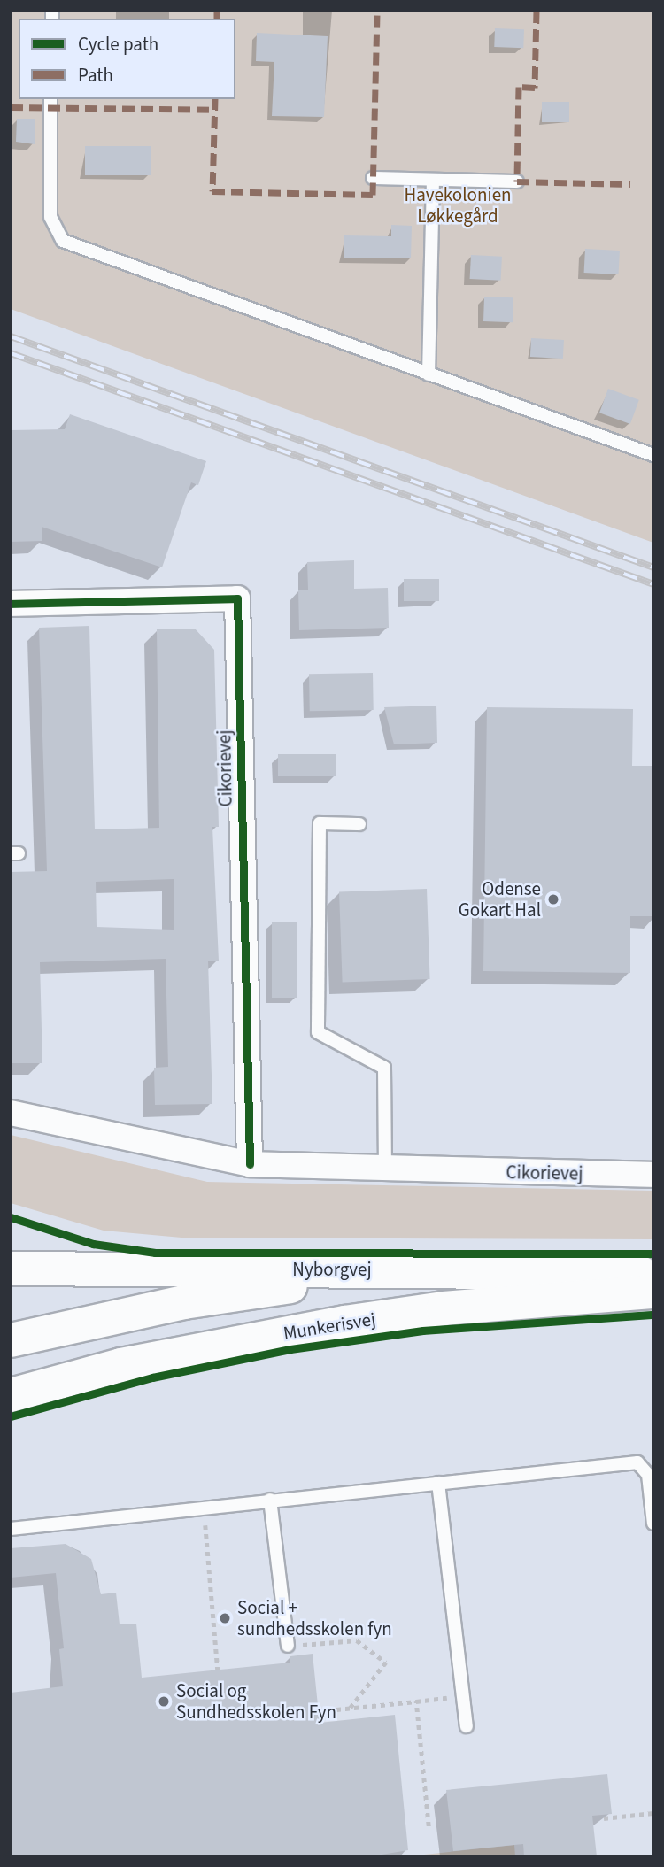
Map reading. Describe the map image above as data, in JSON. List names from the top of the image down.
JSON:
{
  "streets": {
    "main road": ["Nyborgvej", "Munkerisvej"],
    "street": ["Cikorievej"]
  },
  "parks": ["Havekolonien Løkkegård"],
  "places": ["Odense Gokart Hal", "Social + sundhedsskolen fyn", "Social og Sundhedsskolen Fyn"],
  "legend": ["Cycle path", "Path"]
}
